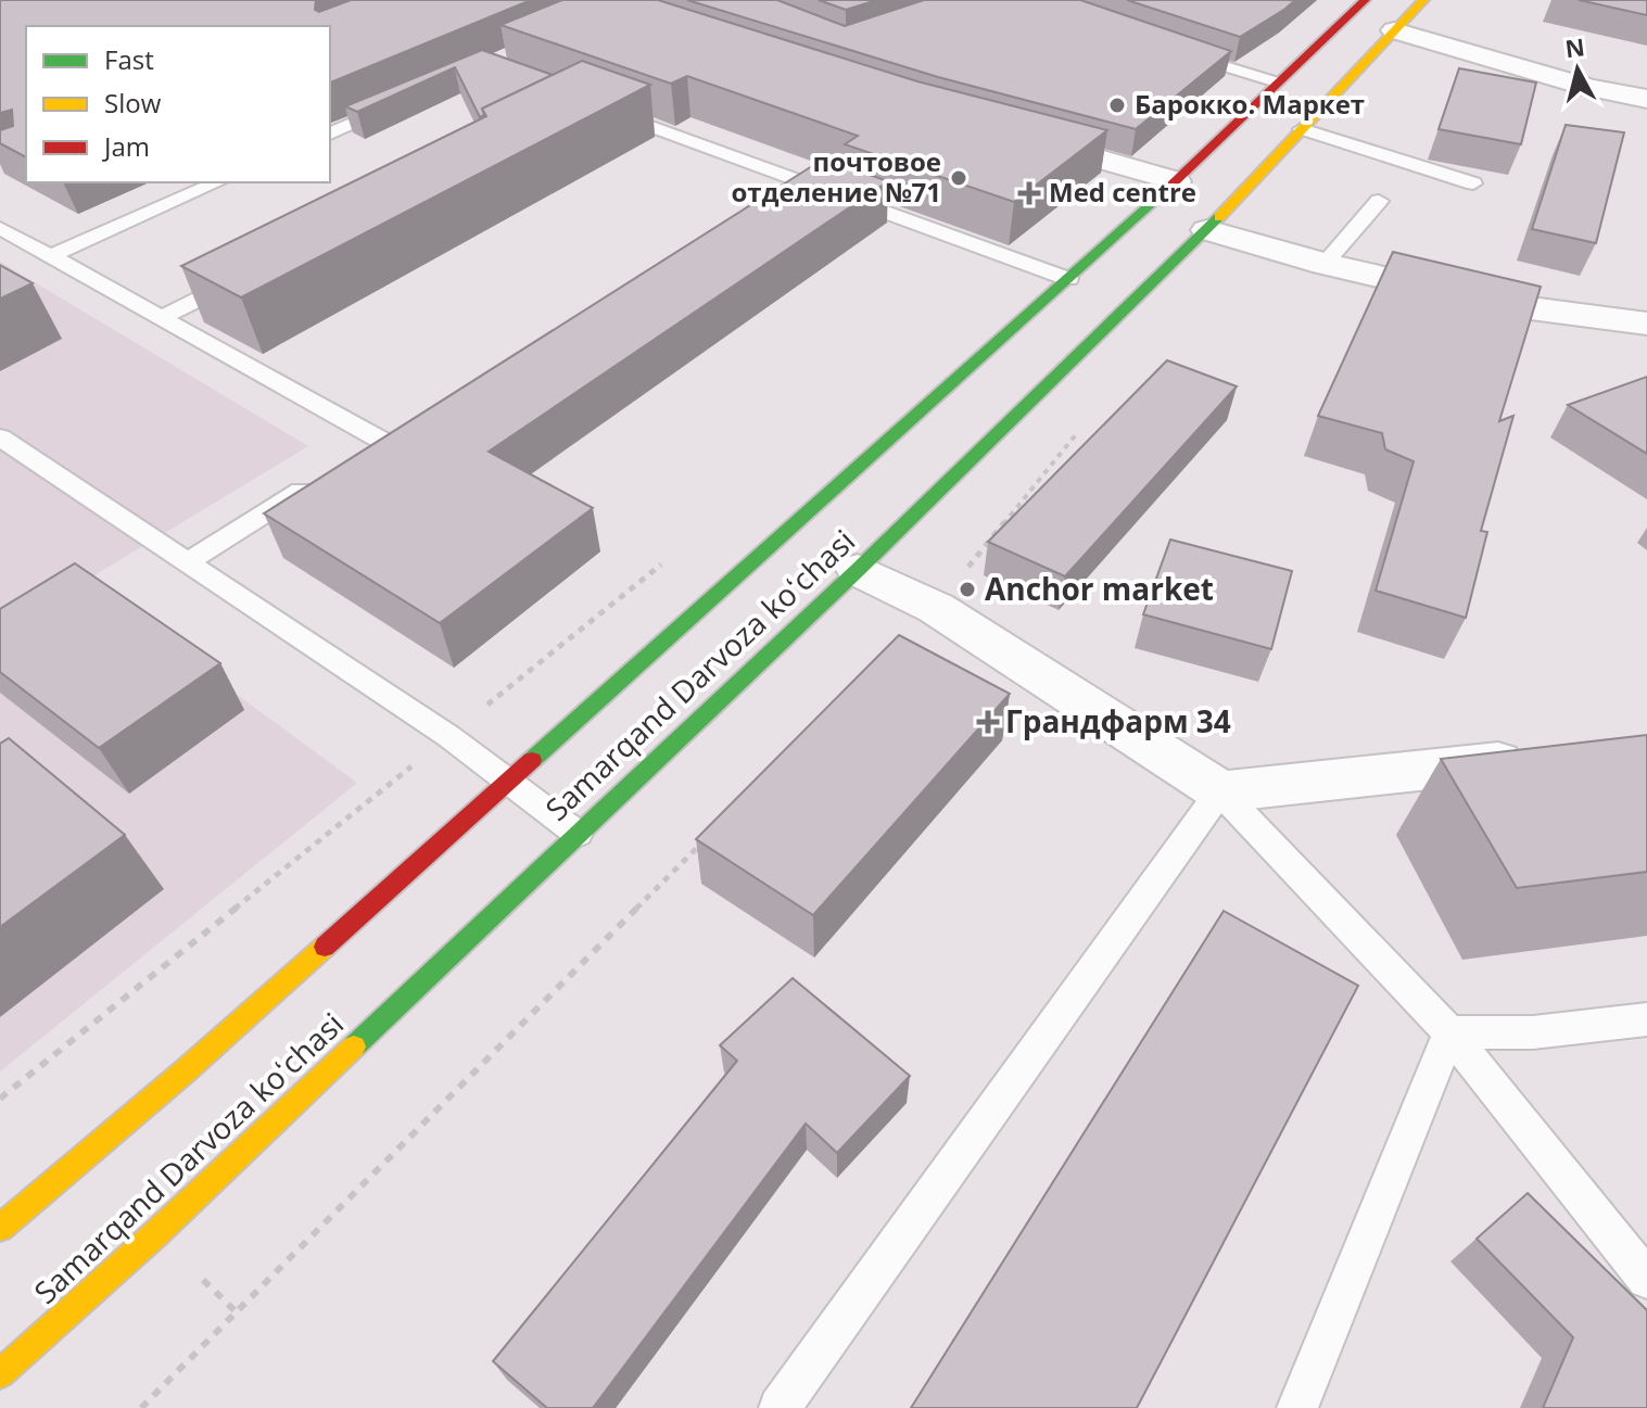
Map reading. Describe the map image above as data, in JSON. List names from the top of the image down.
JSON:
{
  "streets": {
    "main road": ["Samarqand Darvoza koʻchasi"]
  },
  "places": {
    "other": ["Барокко. Маркет", "почтовое отделение №71", "Anchor market"],
    "health": ["Med centre", "Грандфарм 34"]
  },
  "legend": ["Fast", "Slow", "Jam"],
  "north": "top"
}
